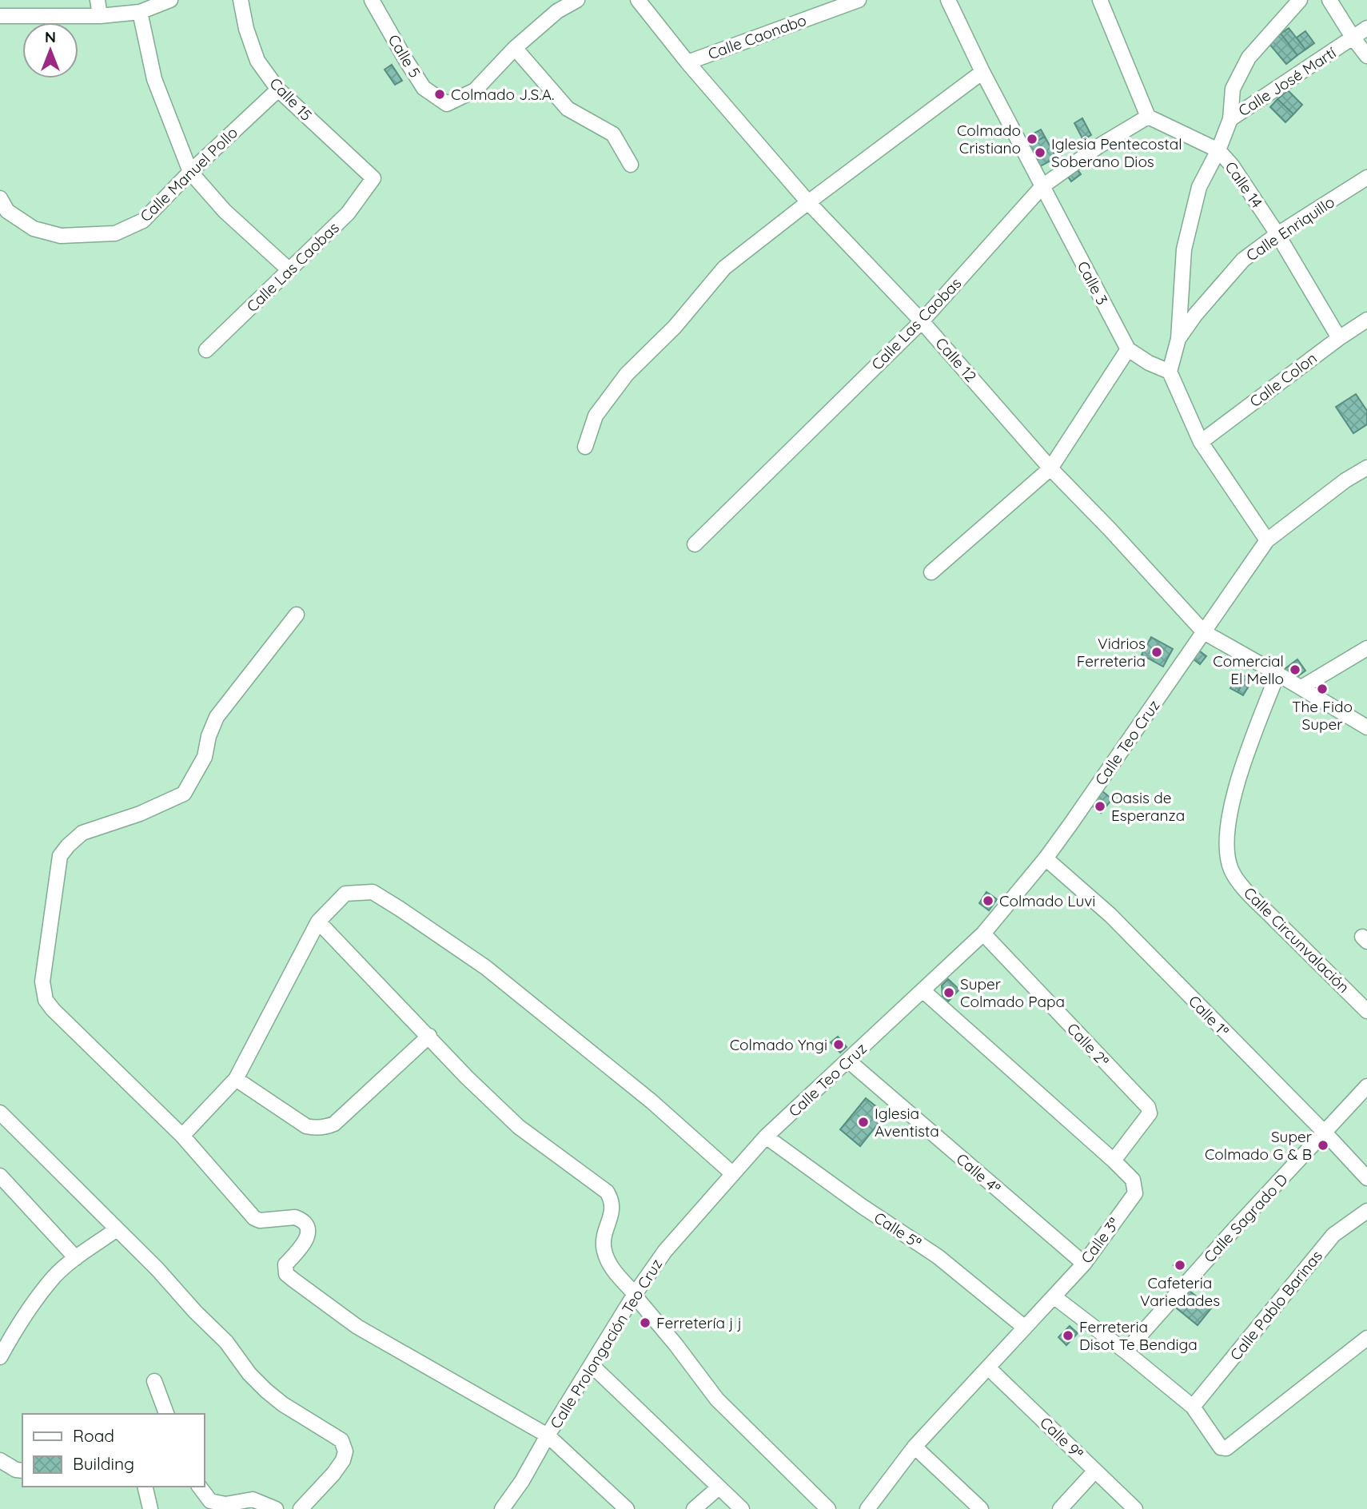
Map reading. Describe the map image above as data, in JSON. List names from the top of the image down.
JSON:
{
  "streets": {
    "street": [
      "Calle Caonabo",
      "Calle 5",
      "Calle José Martí",
      "Calle 15",
      "Calle Manuel Pollo",
      "Calle 14",
      "Calle Enriquillo",
      "Calle Las Caobas",
      "Calle 3",
      "Calle 12",
      "Calle Colon",
      "Calle Teo Cruz",
      "Calle Circunvalación",
      "Calle 1ª",
      "Calle 2ª",
      "Calle 4ª",
      "Calle Sagrado D",
      "Calle 5ª",
      "Calle 3ª",
      "Calle Pablo Barinas",
      "Calle Prolongación Teo Cruz",
      "Calle 9ª"
    ]
  },
  "crossings": [
    ["Calle Caonabo", "Calle 12"],
    ["Calle José Martí", "Calle 14"],
    ["Calle José Martí", "Calle Enriquillo"],
    ["Calle 15", "Calle Manuel Pollo"],
    ["Calle 15", "Calle Las Caobas"],
    ["Calle 14", "Calle Enriquillo"],
    ["Calle 14", "Calle Las Caobas"],
    ["Calle 14", "Calle Colon"],
    ["Calle Las Caobas", "Calle 3"],
    ["Calle Las Caobas", "Calle 12"],
    ["Calle 12", "Calle Teo Cruz"],
    ["Calle 12", "Calle Circunvalación"],
    ["Calle Teo Cruz", "Calle 1ª"],
    ["Calle Teo Cruz", "Calle 2ª"],
    ["Calle Teo Cruz", "Calle 4ª"],
    ["Calle Teo Cruz", "Calle 5ª"],
    ["Calle Teo Cruz", "Calle 3ª"],
    ["Calle Teo Cruz", "Calle Prolongación Teo Cruz"],
    ["Calle 1ª", "Calle Sagrado D"],
    ["Calle 2ª", "Calle 3ª"],
    ["Calle 4ª", "Calle 3ª"],
    ["Calle 5ª", "Calle 3ª"],
    ["Calle 5ª", "Calle Prolongación Teo Cruz"],
    ["Calle 3ª", "Calle 9ª"]
  ],
  "places": [
    "Colmado J.S.A.",
    "Colmado Cristiano",
    "Iglesia Pentecostal Soberano Dios",
    "Vidrios Ferreteria",
    "Comercial El Mello",
    "The Fido Super",
    "Oasis de Esperanza",
    "Colmado Luvi",
    "Super Colmado Papa",
    "Colmado Yngi",
    "Iglesia Aventista",
    "Super Colmado G & B",
    "Cafeteria Variedades",
    "Ferretería j j",
    "Ferreteria Disot Te Bendiga"
  ],
  "legend": ["Road", "Building"],
  "north": "top"
}
